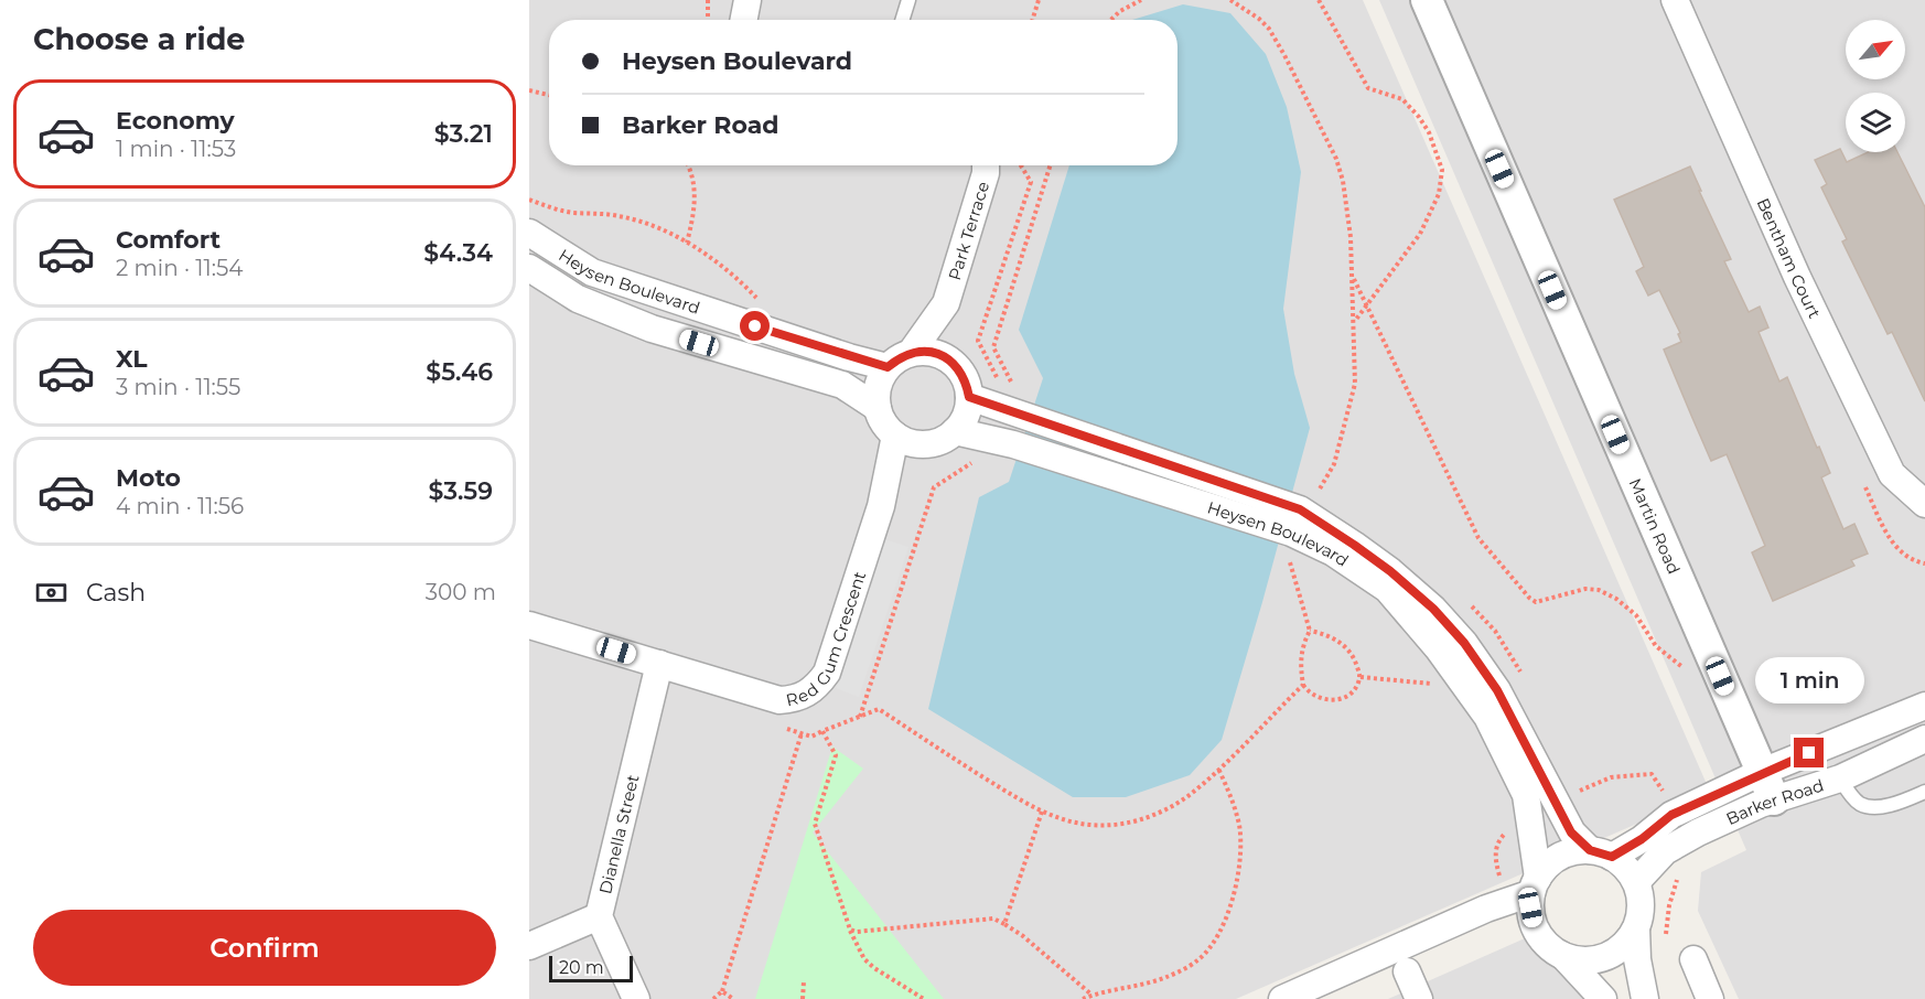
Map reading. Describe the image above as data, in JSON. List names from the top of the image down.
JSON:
{
  "streets": {
    "street": [
      "Park Terrace",
      "Bentham Court",
      "Heysen Boulevard",
      "Martin Road",
      "Red Gum Crescent",
      "Barker Road",
      "Dianella Street"
    ]
  },
  "crossings": [
    ["Heysen Boulevard", "Red Gum Crescent"],
    ["Heysen Boulevard", "Barker Road"],
    ["Martin Road", "Barker Road"],
    ["Red Gum Crescent", "Dianella Street"]
  ],
  "scale_bar": "20 m",
  "north": "top right",
  "page": {
    "heading": "Choose a ride",
    "banner": ["Heysen Boulevard", "Barker Road"],
    "list": [
      {
        "name": "Economy",
        "note": "1 min · 11:53",
        "value": "$3.21"
      },
      {
        "name": "Comfort",
        "note": "2 min · 11:54",
        "value": "$4.34"
      },
      {
        "name": "XL",
        "note": "3 min · 11:55",
        "value": "$5.46"
      },
      {
        "name": "Moto",
        "note": "4 min · 11:56",
        "value": "$3.59"
      }
    ],
    "pay": ["Cash", "300 m"],
    "bubble": "1 min",
    "buttons": "Confirm",
    "scale": "20 m"
  }
}
